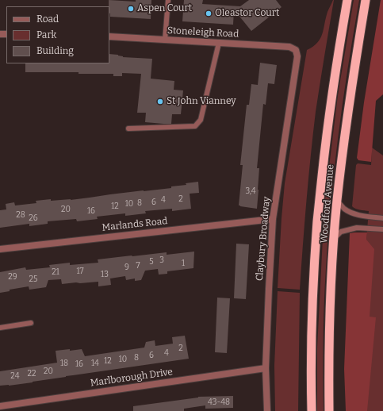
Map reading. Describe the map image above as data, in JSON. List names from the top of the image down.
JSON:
{
  "streets": {
    "highway": ["Woodford Avenue"],
    "street": [
      "Stoneleigh Road",
      "Marlands Road",
      "Claybury Broadway",
      "Marlborough Drive"
    ]
  },
  "crossings": [
    ["Stoneleigh Road", "Claybury Broadway"],
    ["Marlands Road", "Claybury Broadway"],
    ["Claybury Broadway", "Marlborough Drive"]
  ],
  "places": ["Aspen Court", "Oleastor Court", "St John Vianney"],
  "house_numbers": [
    "3,4",
    "2",
    "4",
    "6",
    "8",
    "10",
    "12",
    "20",
    "16",
    "28",
    "26",
    "3",
    "5",
    "1",
    "7",
    "9",
    "17",
    "21",
    "13",
    "29",
    "25",
    "2",
    "4",
    "6",
    "8",
    "10",
    "12",
    "18",
    "14",
    "16",
    "20",
    "22",
    "24",
    "43-48"
  ],
  "legend": ["Road", "Park", "Building"]
}
